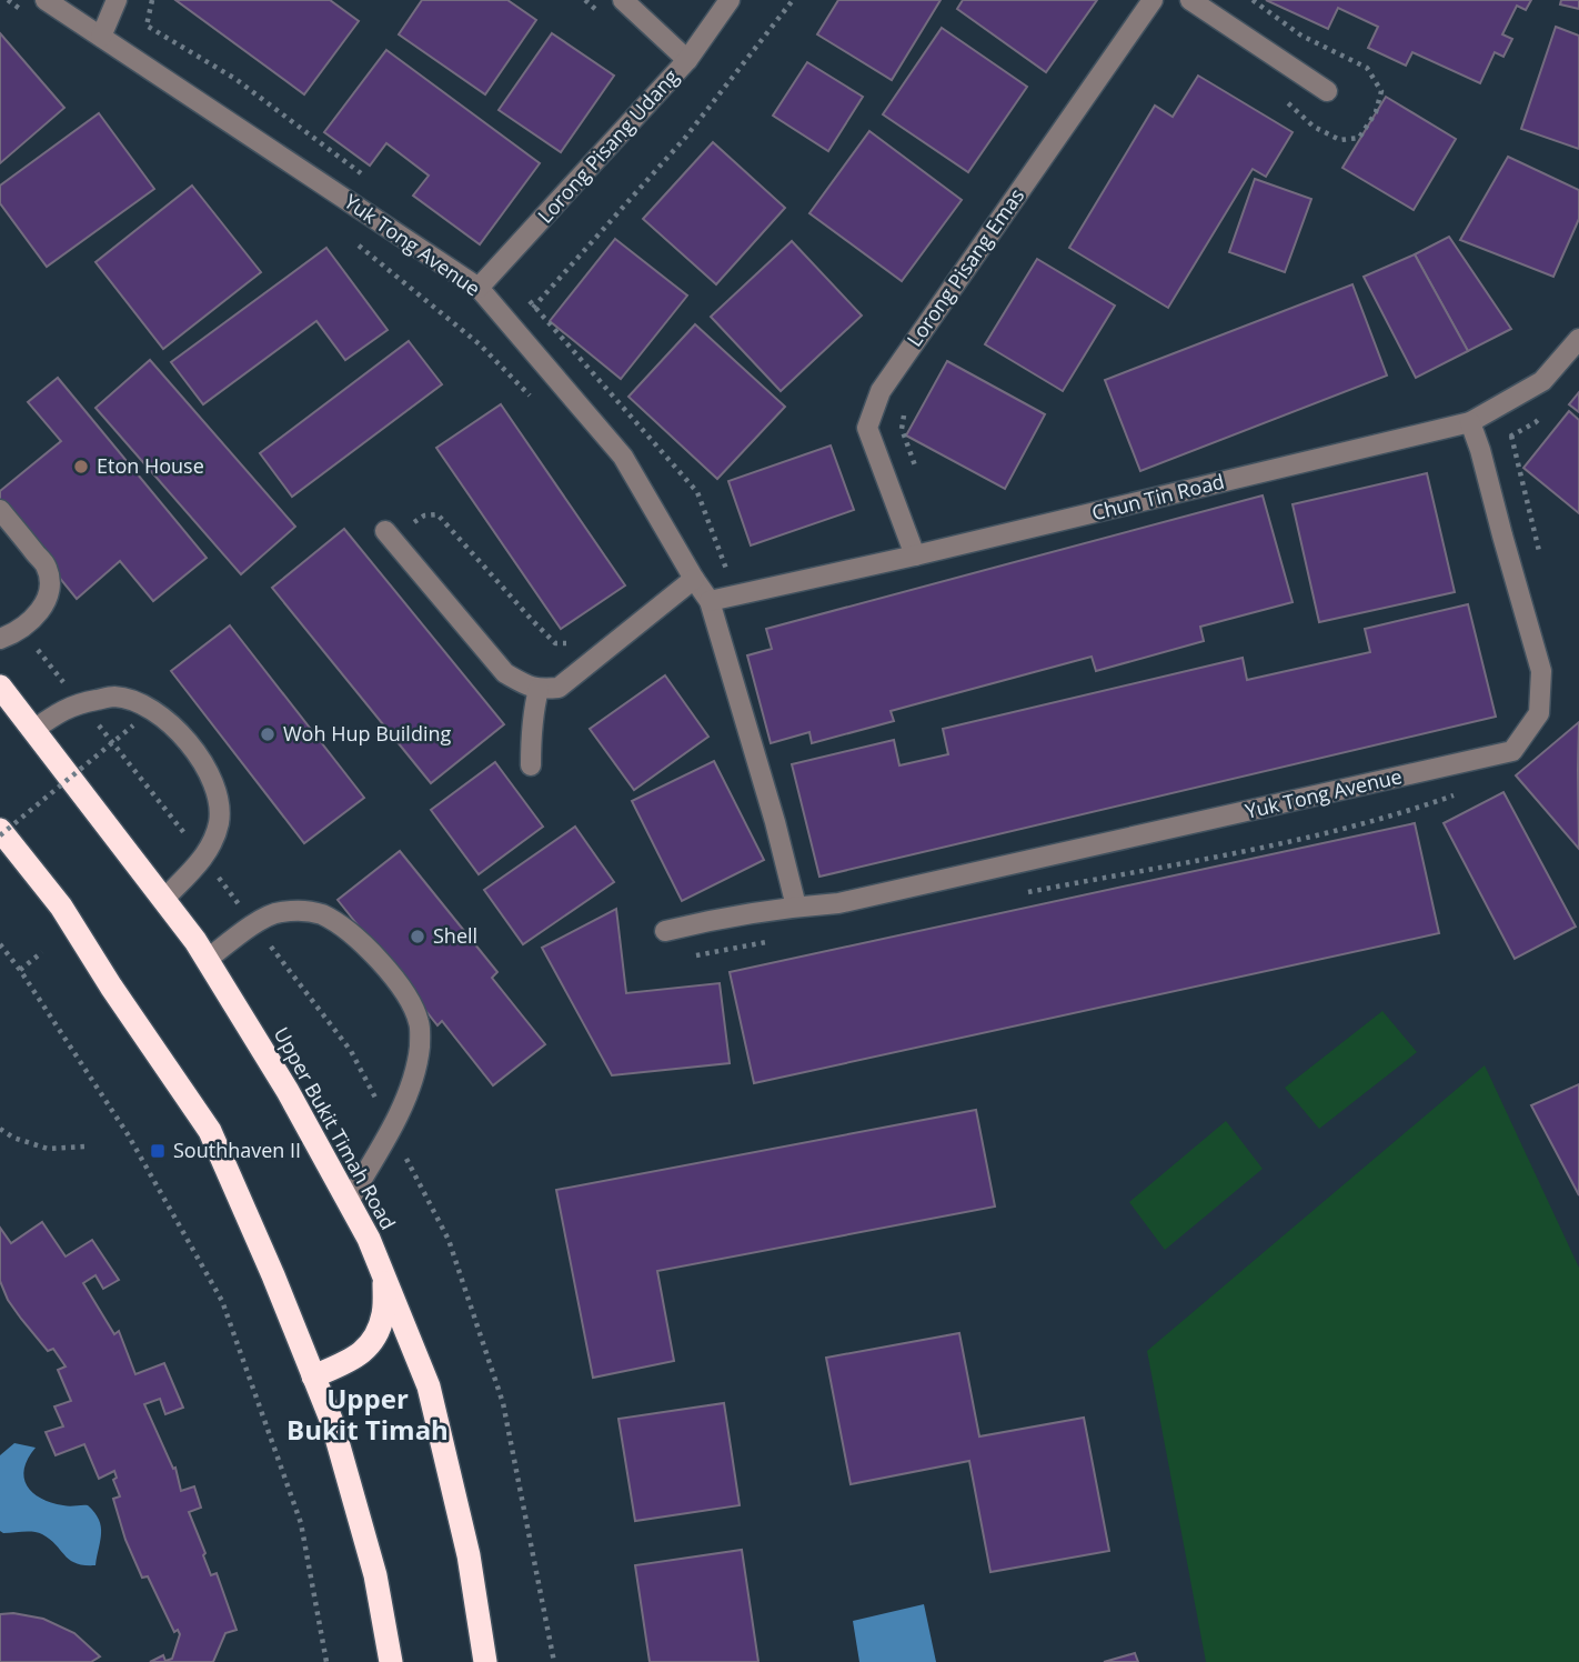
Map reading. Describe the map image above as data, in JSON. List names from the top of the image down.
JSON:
{
  "streets": {
    "highway": ["Upper Bukit Timah Road"],
    "street": [
      "Lorong Pisang Udang",
      "Yuk Tong Avenue",
      "Lorong Pisang Emas",
      "Chun Tin Road"
    ]
  },
  "crossings": [
    ["Lorong Pisang Udang", "Yuk Tong Avenue"],
    ["Yuk Tong Avenue", "Chun Tin Road"],
    ["Lorong Pisang Emas", "Chun Tin Road"]
  ],
  "districts": ["Upper Bukit Timah"],
  "places": {
    "other": ["Eton House", "Woh Hup Building", "Shell"],
    "transit": ["Southhaven II"]
  }
}
